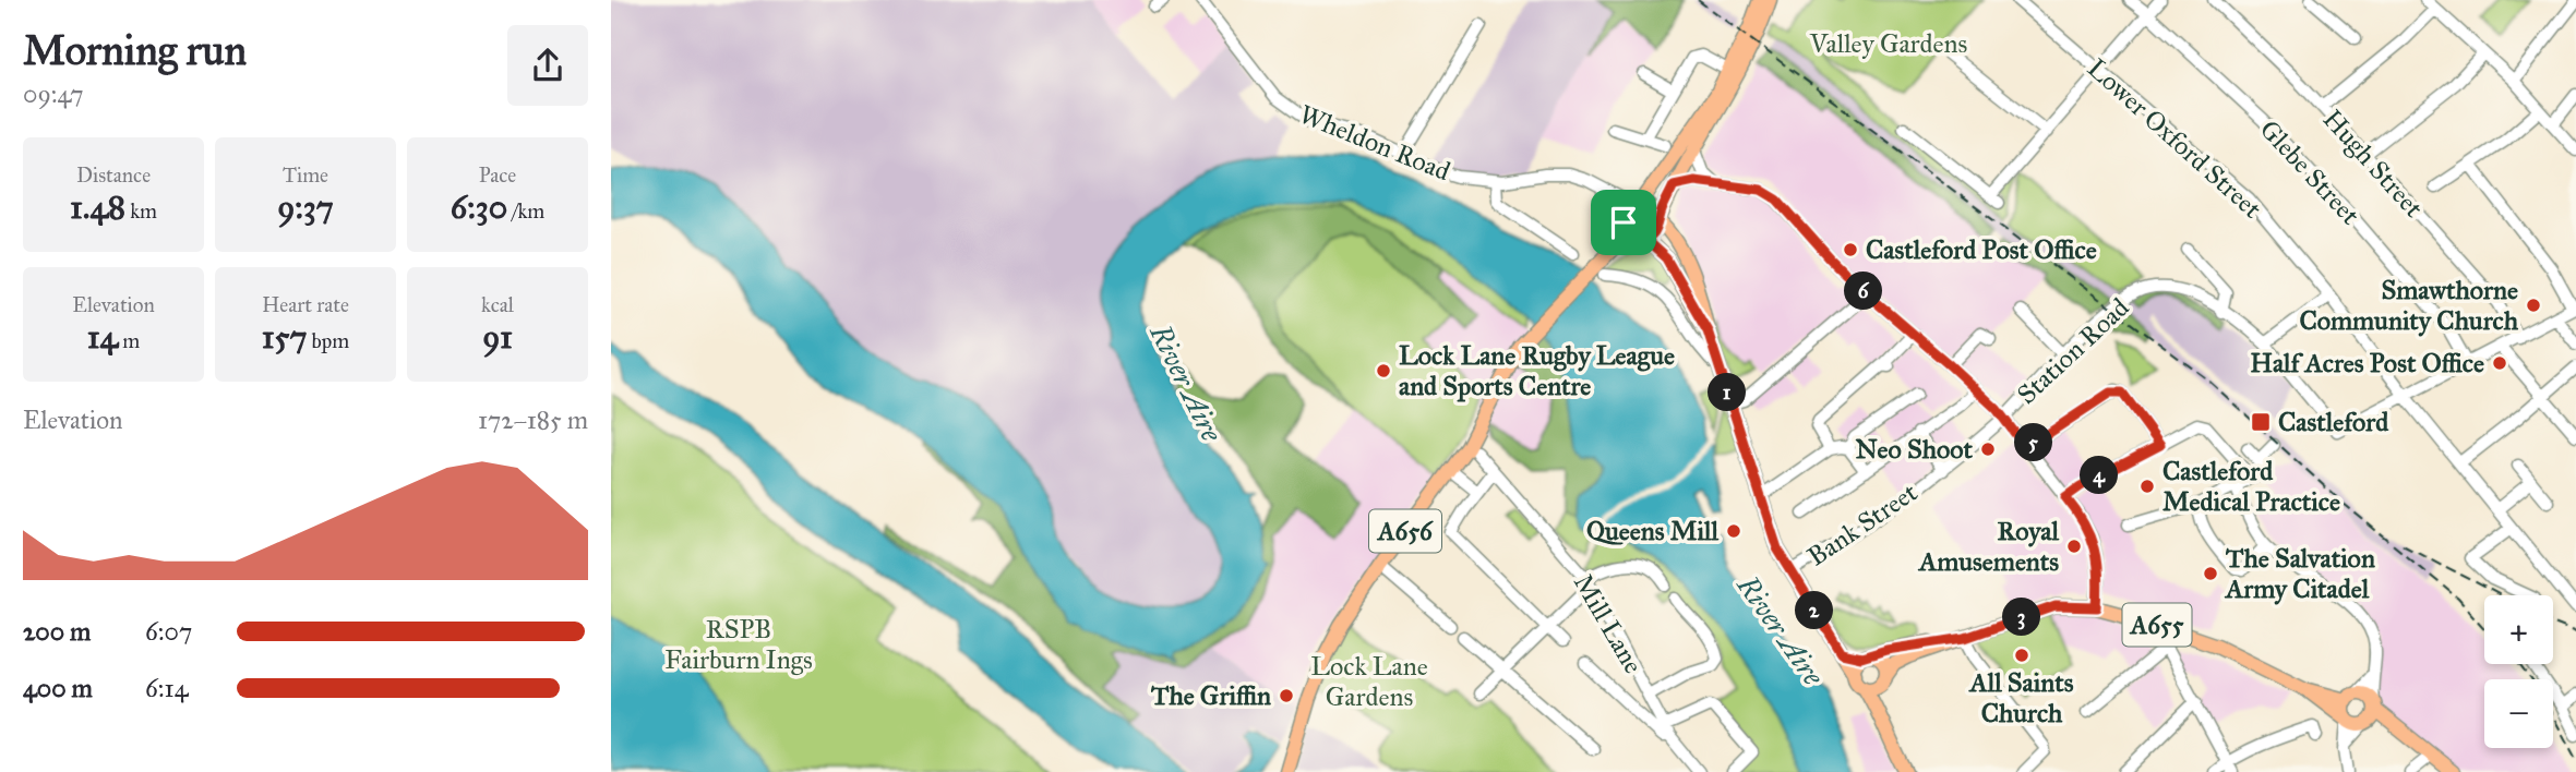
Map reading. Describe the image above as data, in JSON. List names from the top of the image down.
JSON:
{
  "streets": {
    "main road": ["A656", "A655"],
    "street": [
      "Lower Oxford Street",
      "Wheldon Road",
      "Hugh Street",
      "Glebe Street",
      "Station Road",
      "Bank Street",
      "Mill Lane"
    ]
  },
  "crossings": [
    ["Lower Oxford Street", "Station Road"],
    ["Wheldon Road", "A656"],
    ["Station Road", "Bank Street"]
  ],
  "water": ["River Aire"],
  "parks": ["Valley Gardens", "RSPB Fairburn Ings", "Lock Lane Gardens"],
  "places": {
    "other": [
      "Castleford Post Office",
      "Smawthorne Community Church",
      "Half Acres Post Office",
      "Lock Lane Rugby League and Sports Centre",
      "Neo Shoot",
      "Castleford Medical Practice",
      "Queens Mill",
      "Royal Amusements",
      "The Salvation Army Citadel",
      "All Saints Church",
      "The Griffin"
    ],
    "transit": ["Castleford"]
  },
  "page": {
    "heading": ["Morning run", "09:47"],
    "stats": [
      ["Distance", "1.48 km"],
      ["Time", "9:37"],
      ["Pace", "6:30 /km"],
      ["Elevation", "14 m"],
      ["Heart rate", "157 bpm"],
      ["kcal", "91"]
    ],
    "pins": [
      "6",
      "1",
      "5",
      "4",
      "2",
      "3"
    ],
    "chart": ["Elevation", "172–185 m"],
    "map_buttons": ["+", "−"],
    "list": [
      {
        "name": "200 m",
        "note": "6:07"
      },
      {
        "name": "400 m",
        "note": "6:14"
      }
    ]
  }
}
